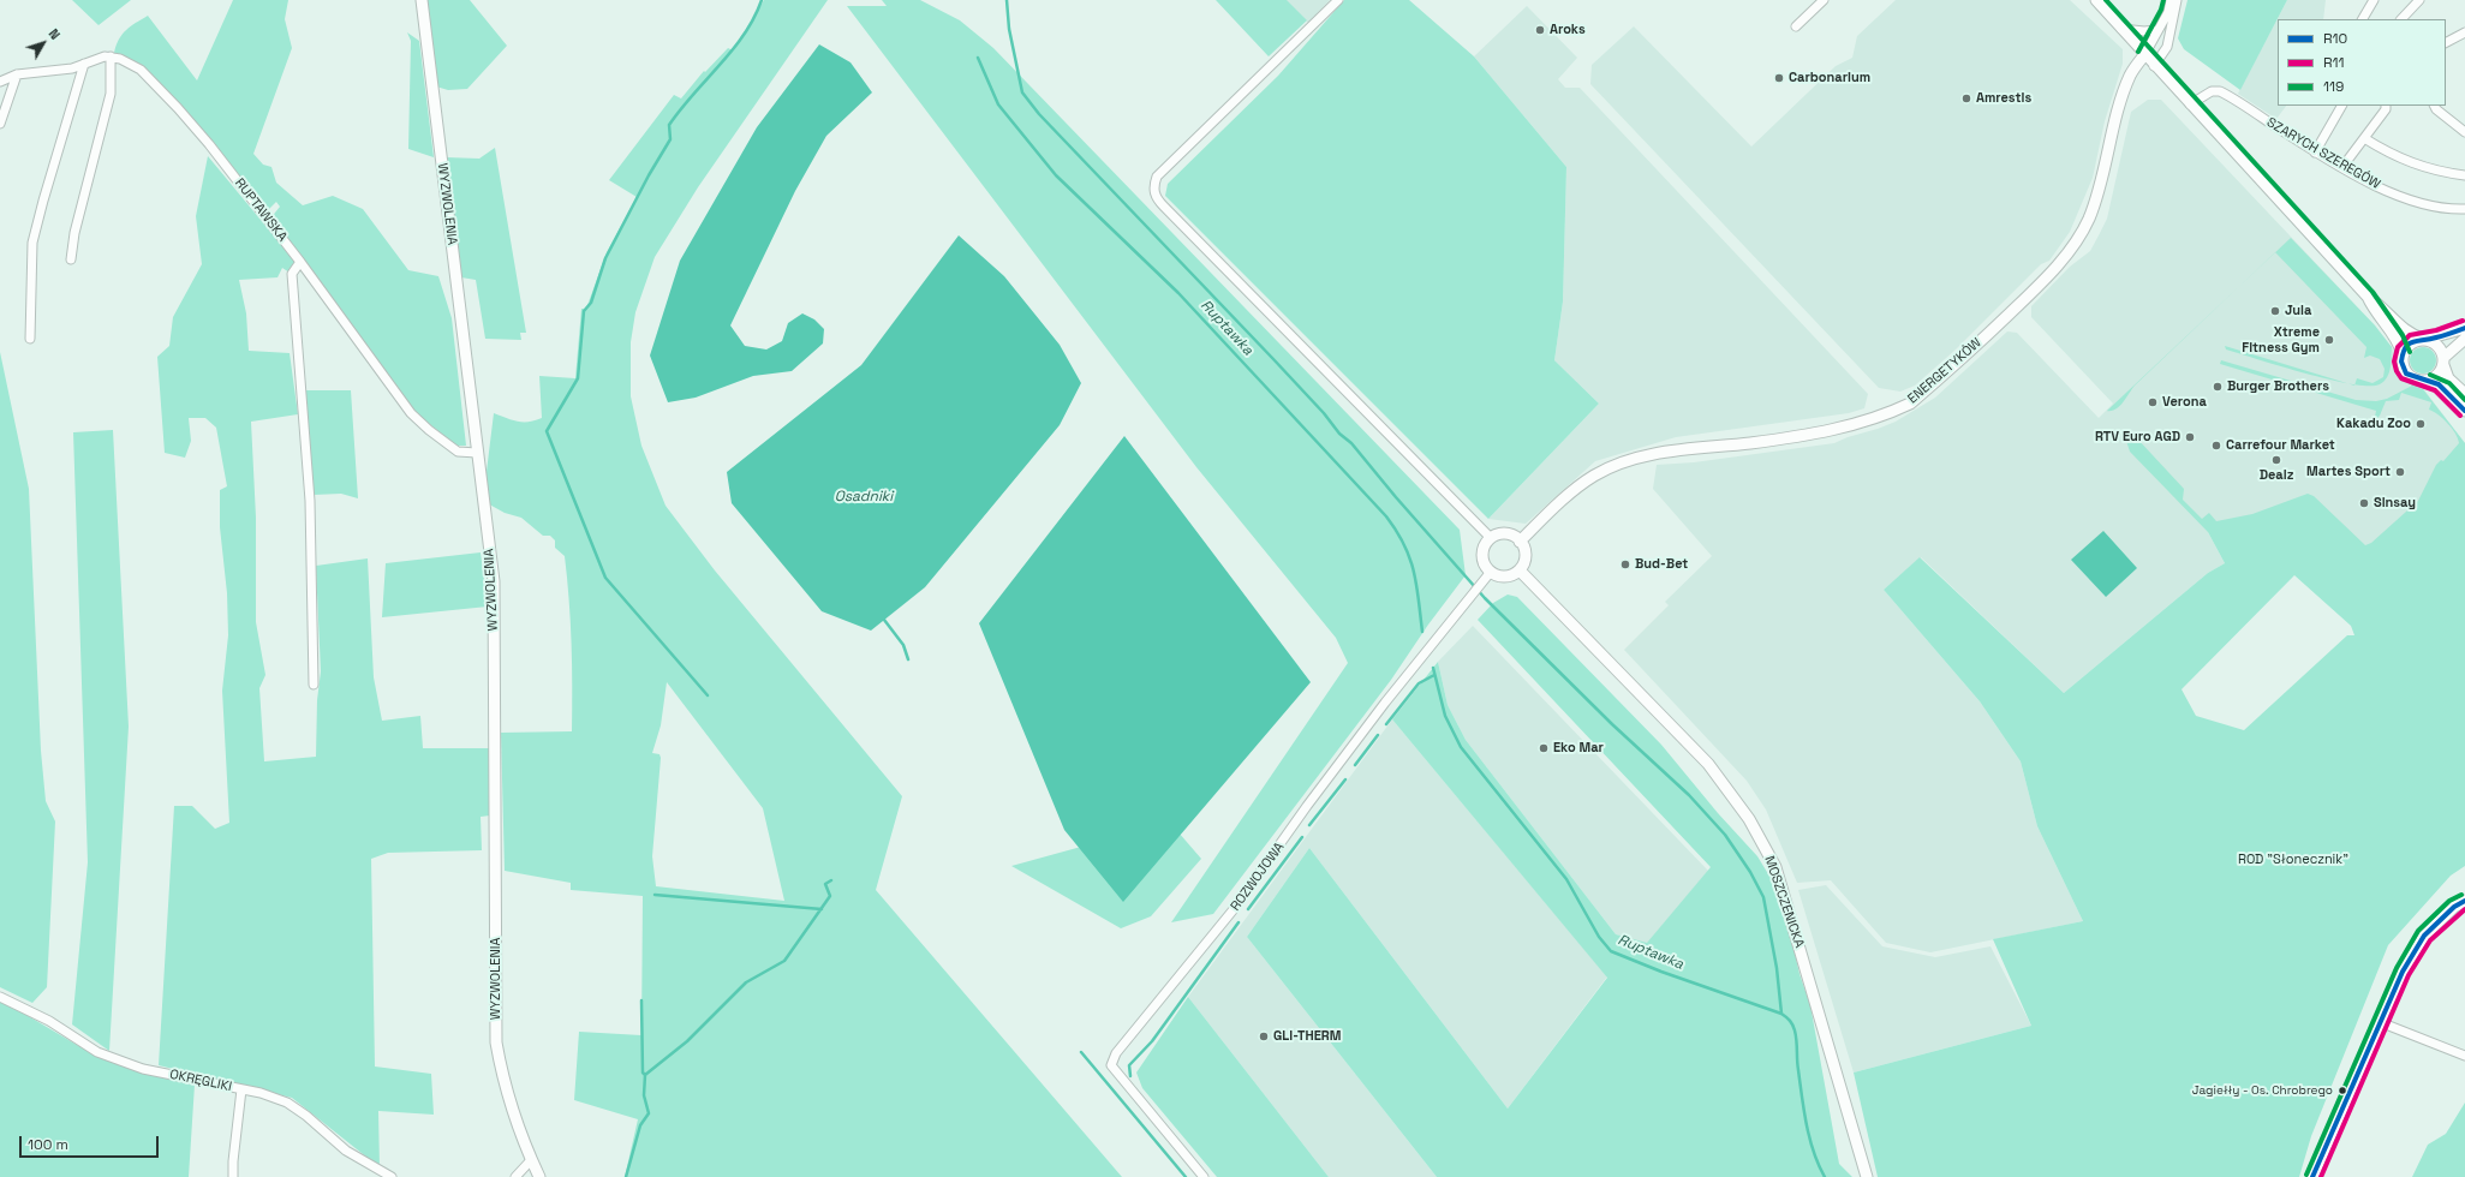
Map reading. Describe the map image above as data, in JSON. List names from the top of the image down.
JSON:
{
  "streets": {
    "street": [
      "SZARYCH SZEREGÓW",
      "WYZWOLENIA",
      "RUPTAWSKA",
      "ENERGETYKÓW",
      "ROZWOJOWA",
      "MOSZCZENICKA",
      "OKRĘGLIKI"
    ]
  },
  "crossings": [
    ["WYZWOLENIA", "RUPTAWSKA"],
    ["ENERGETYKÓW", "ROZWOJOWA"],
    ["ENERGETYKÓW", "MOSZCZENICKA"],
    ["ROZWOJOWA", "MOSZCZENICKA"]
  ],
  "water": ["Ruptawka", "Osadniki"],
  "parks": ["ROD \"Słonecznik\""],
  "places": [
    "Aroks",
    "Carbonarium",
    "Amrestis",
    "Jula",
    "Xtreme Fitness Gym",
    "Burger Brothers",
    "Verona",
    "Kakadu Zoo",
    "RTV Euro AGD",
    "Carrefour Market",
    "Dealz",
    "Martes Sport",
    "Sinsay",
    "Bud-Bet",
    "Eko Mar",
    "GLI-THERM",
    "Jagiełły - Os. Chrobrego"
  ],
  "lines": ["transit line 119", "transit line R11", "transit line R10"],
  "legend": ["R10", "R11", "119"],
  "scale_bar": "100 m",
  "north": "top right"
}
